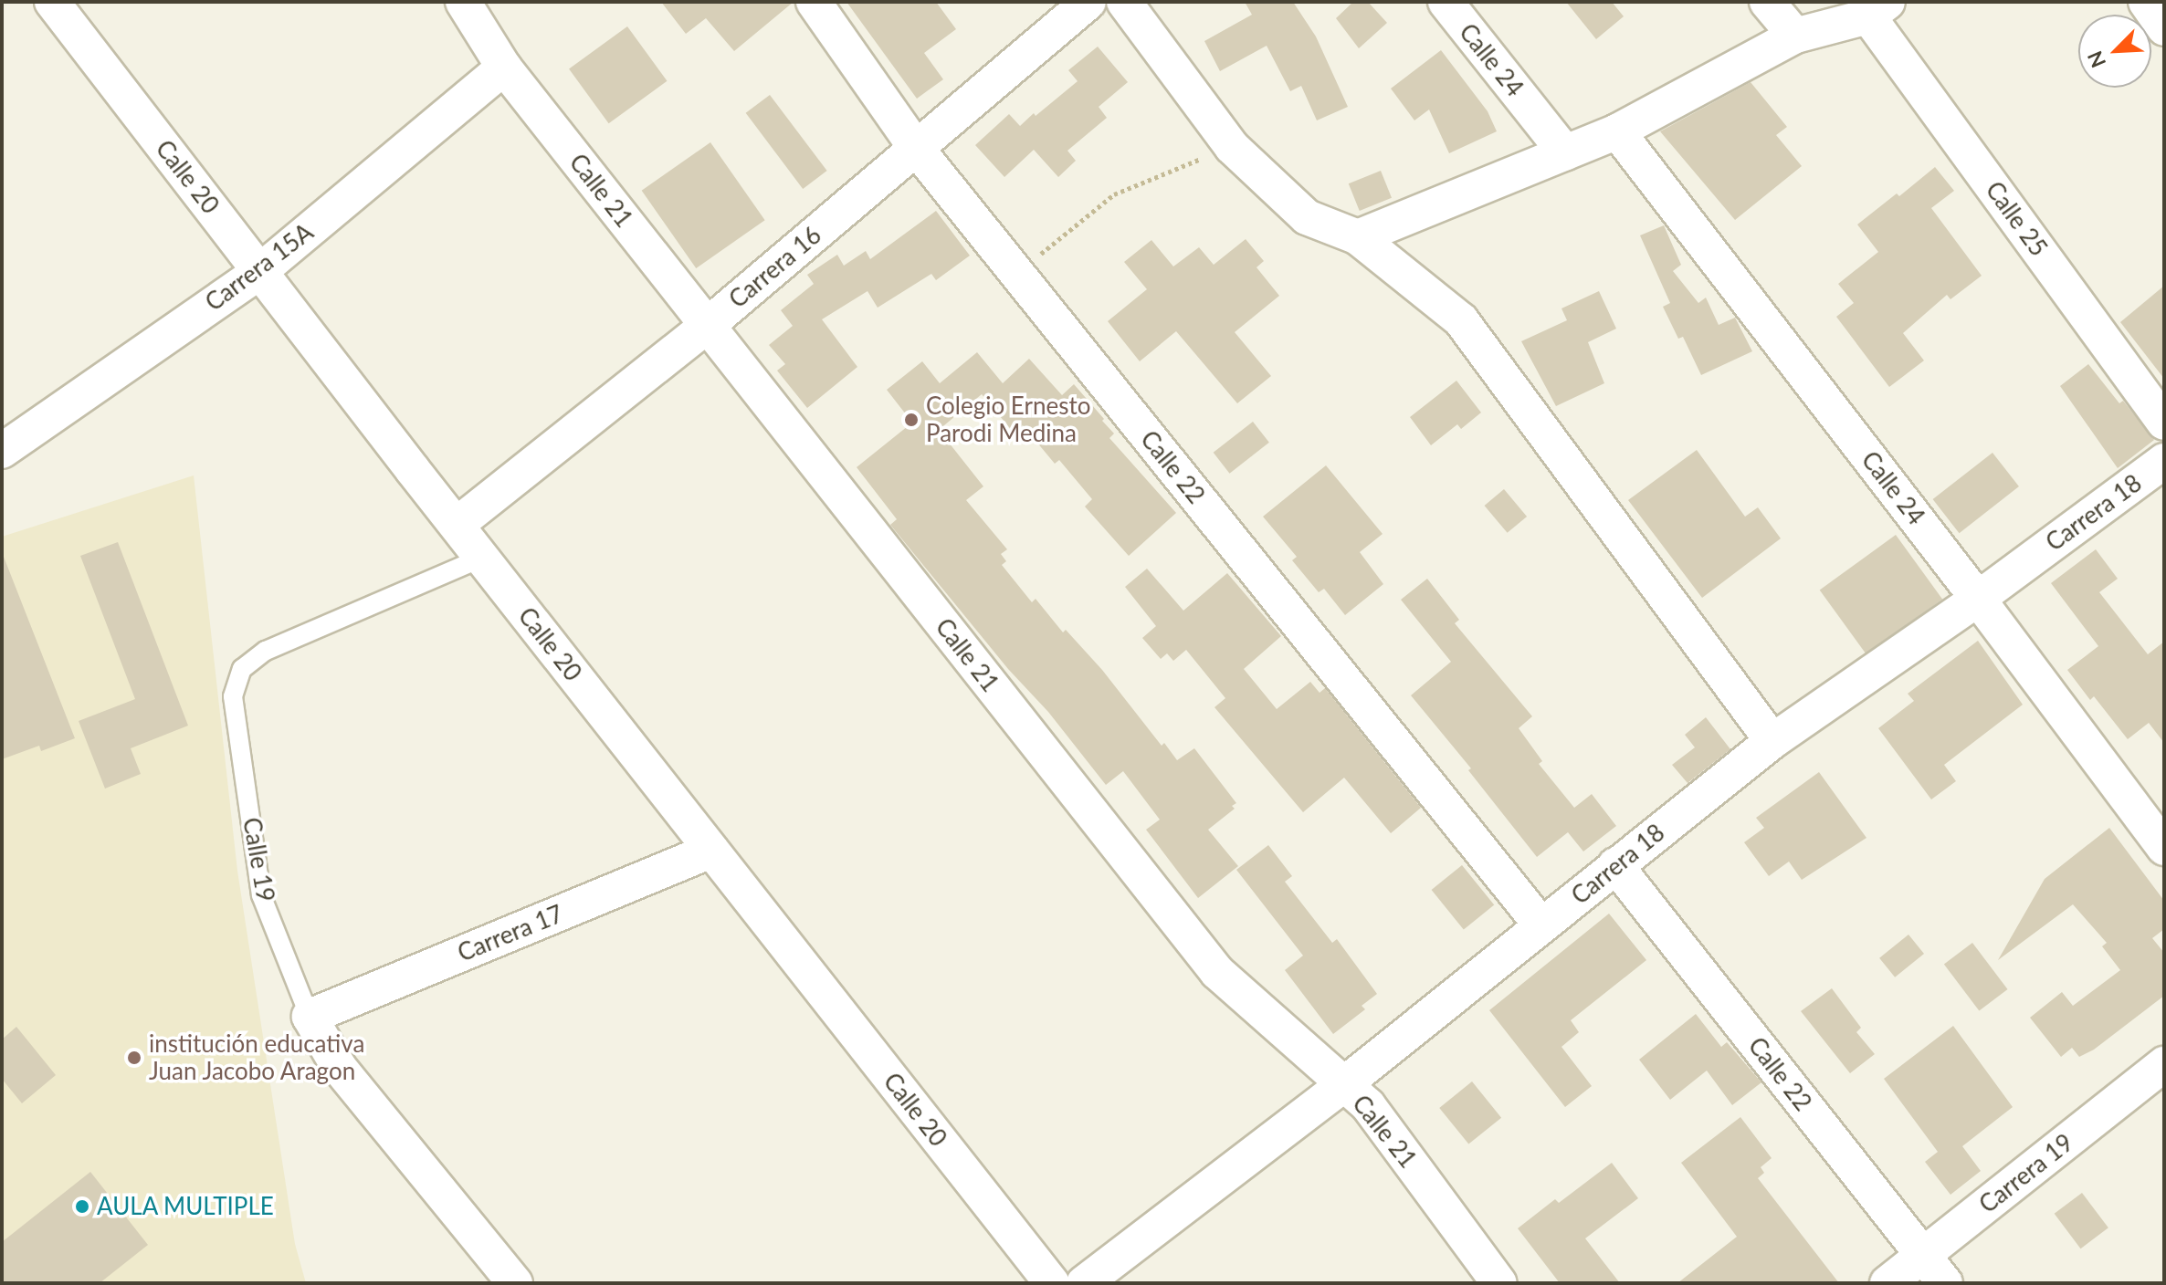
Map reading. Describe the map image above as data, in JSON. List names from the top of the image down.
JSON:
{
  "streets": {
    "street": [
      "Calle 24",
      "Calle 20",
      "Calle 21",
      "Calle 25",
      "Carrera 15A",
      "Carrera 16",
      "Calle 22",
      "Carrera 18",
      "Calle 19",
      "Carrera 17",
      "Carrera 19"
    ]
  },
  "crossings": [
    ["Calle 24", "Carrera 18"],
    ["Calle 20", "Carrera 15A"],
    ["Calle 20", "Carrera 16"],
    ["Calle 20", "Calle 19"],
    ["Calle 20", "Carrera 17"],
    ["Calle 21", "Carrera 15A"],
    ["Calle 21", "Carrera 16"],
    ["Calle 21", "Carrera 18"],
    ["Carrera 16", "Calle 22"],
    ["Calle 22", "Carrera 18"],
    ["Calle 22", "Carrera 19"],
    ["Calle 19", "Carrera 17"]
  ],
  "places": ["Colegio Ernesto Parodi Medina", "institución educativa Juan Jacobo Aragon", "AULA MULTIPLE"],
  "north": "bottom left"
}
